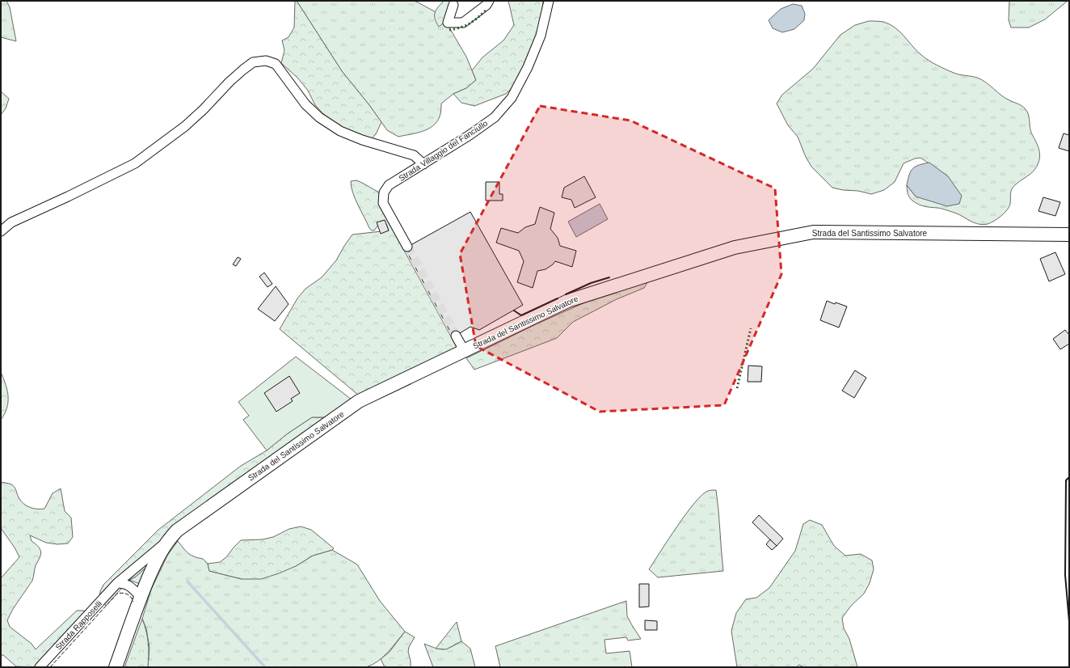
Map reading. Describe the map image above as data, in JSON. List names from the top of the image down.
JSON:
{
  "streets": {
    "street": ["Strada Villaggio del Fanciullo", "Strada del Santissimo Salvatore", "Strada Rapposelli"]
  },
  "crossings": [
    ["Strada del Santissimo Salvatore", "Strada Rapposelli"]
  ]
}
